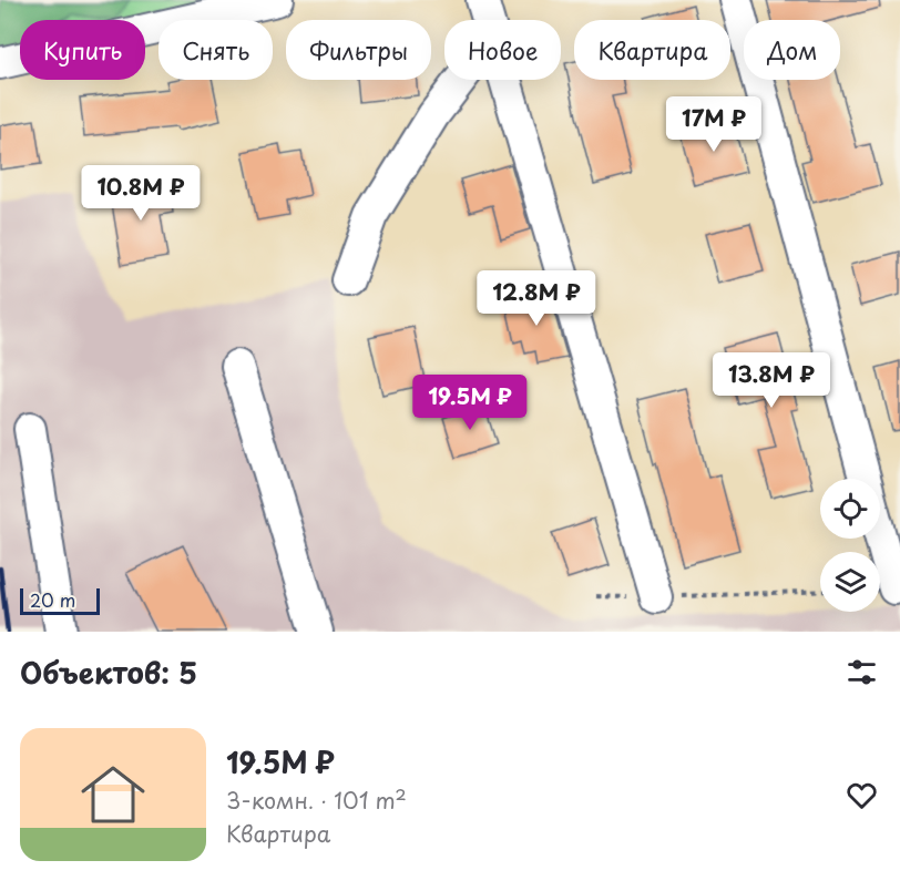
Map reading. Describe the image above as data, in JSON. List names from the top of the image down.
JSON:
{
  "scale_bar": "20 m",
  "page": {
    "chip": [
      "Купить",
      "Снять",
      "Фильтры",
      "Новое",
      "Квартира",
      "Дом"
    ],
    "price": [
      "17M ₽",
      "10.8M ₽",
      "12.8M ₽",
      "13.8M ₽",
      "19.5M ₽"
    ],
    "scale": "20 m",
    "heading": "Объектов: 5",
    "list": [
      {
        "name": "19.5M ₽",
        "note": "3-комн. · 101 m² · Квартира"
      }
    ]
  }
}
